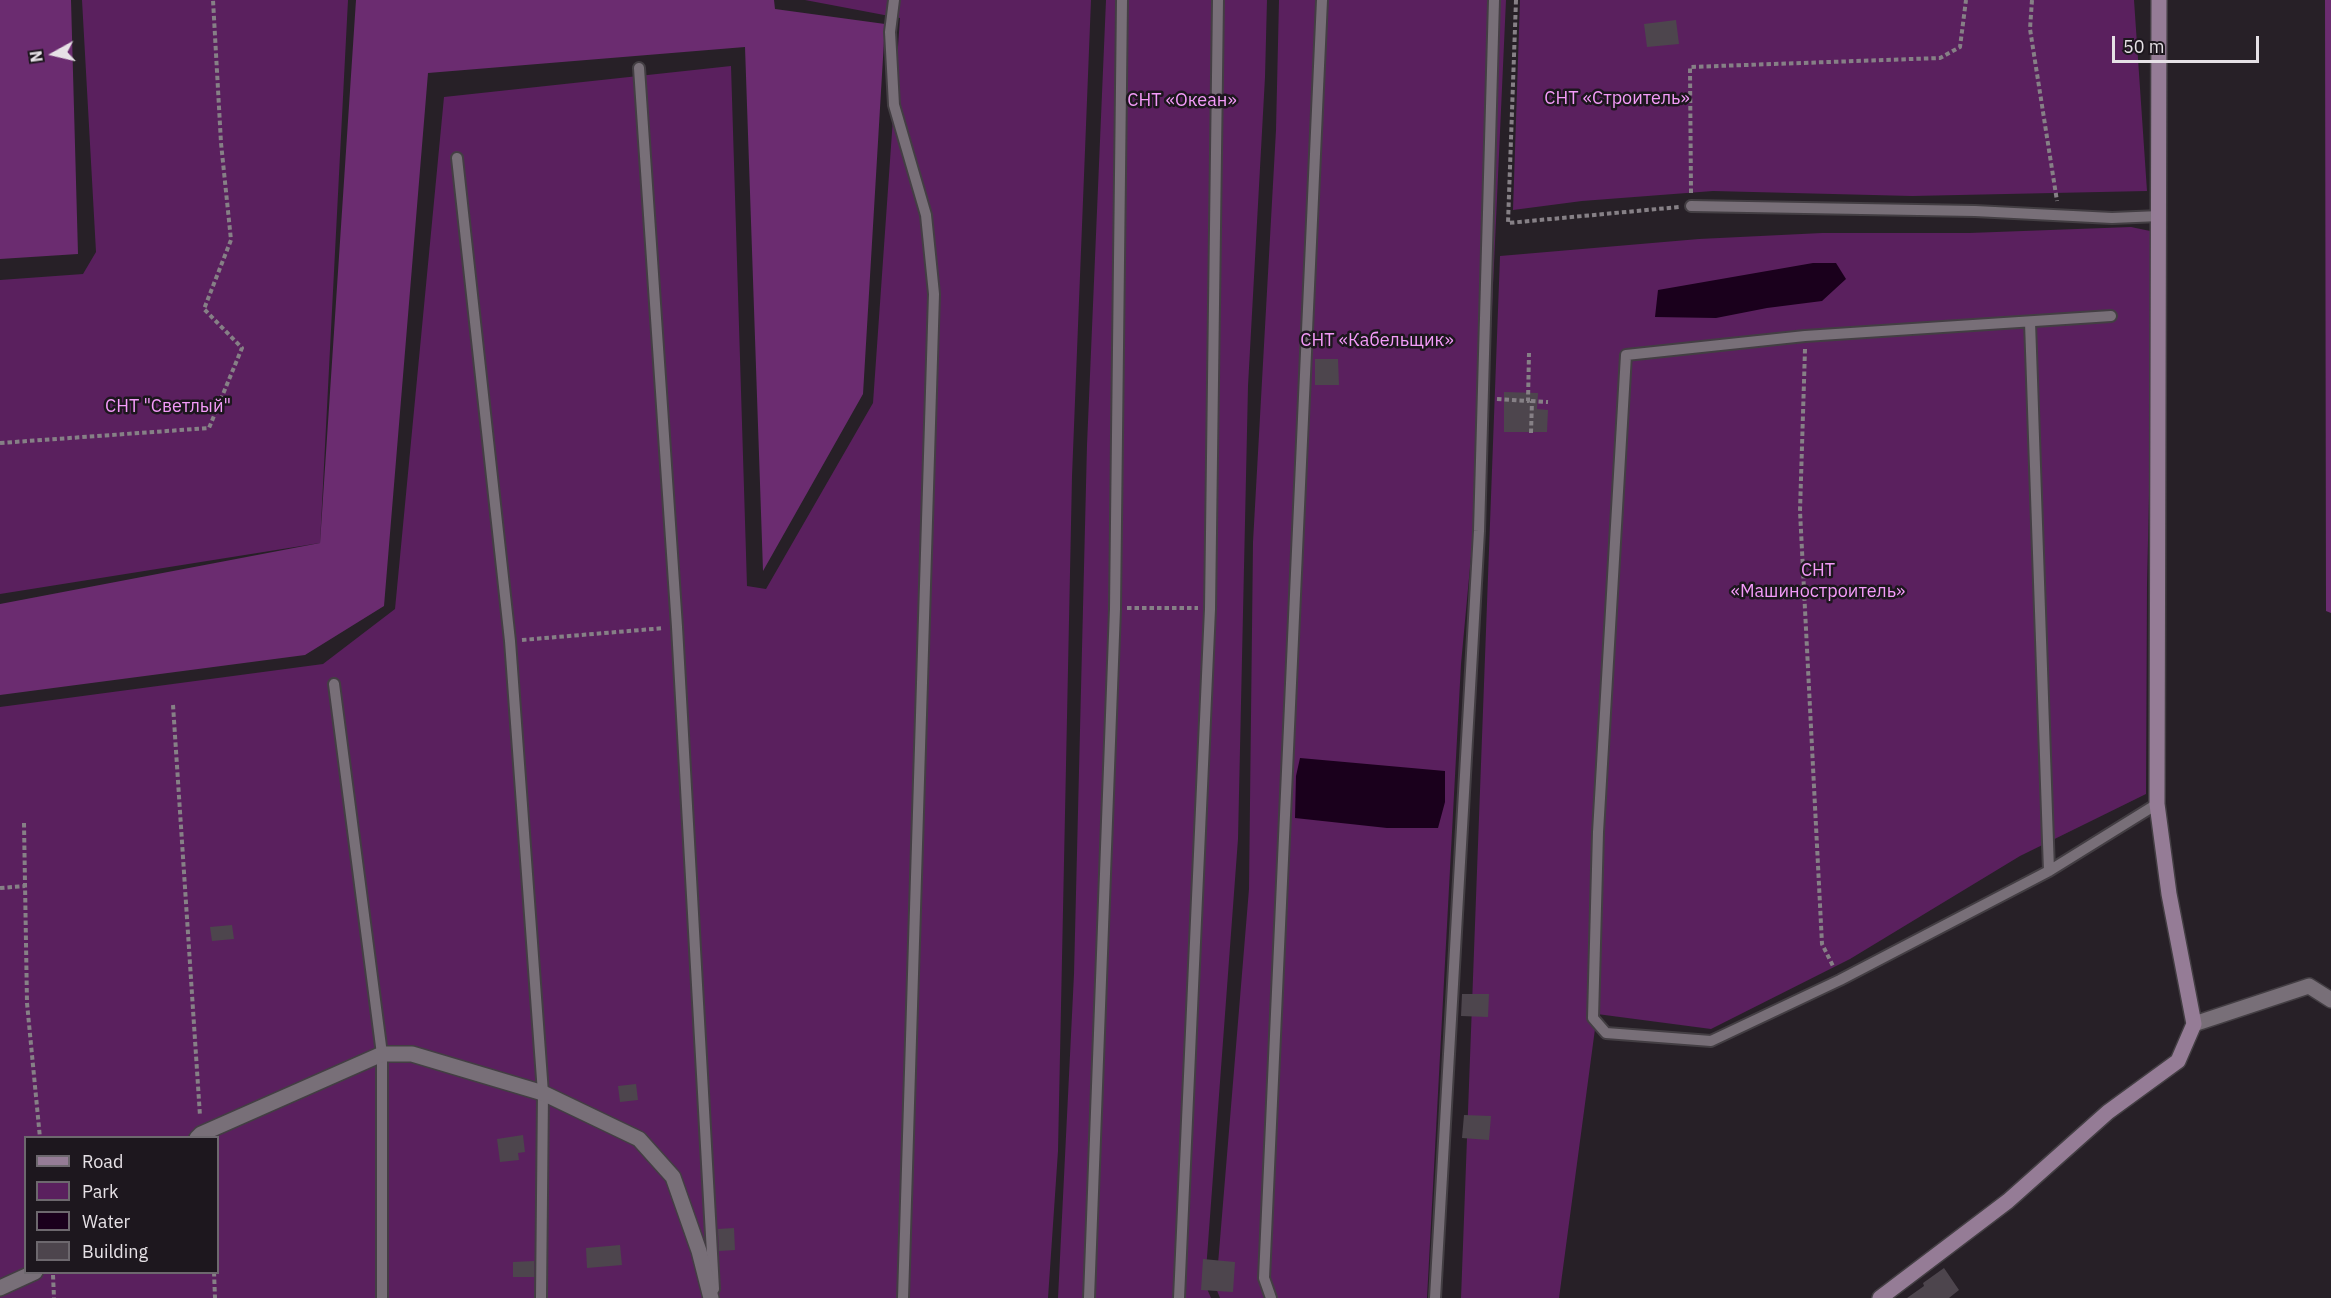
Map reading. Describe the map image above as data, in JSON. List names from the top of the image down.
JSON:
{
  "parks": [
    "СНТ «Строитель»",
    "СНТ «Океан»",
    "СНТ «Кабельщик»",
    "СНТ \"Светлый\"",
    "СНТ «Машиностроитель»"
  ],
  "legend": [
    "Road",
    "Park",
    "Water",
    "Building"
  ],
  "scale_bar": "50 m",
  "north": "left"
}
